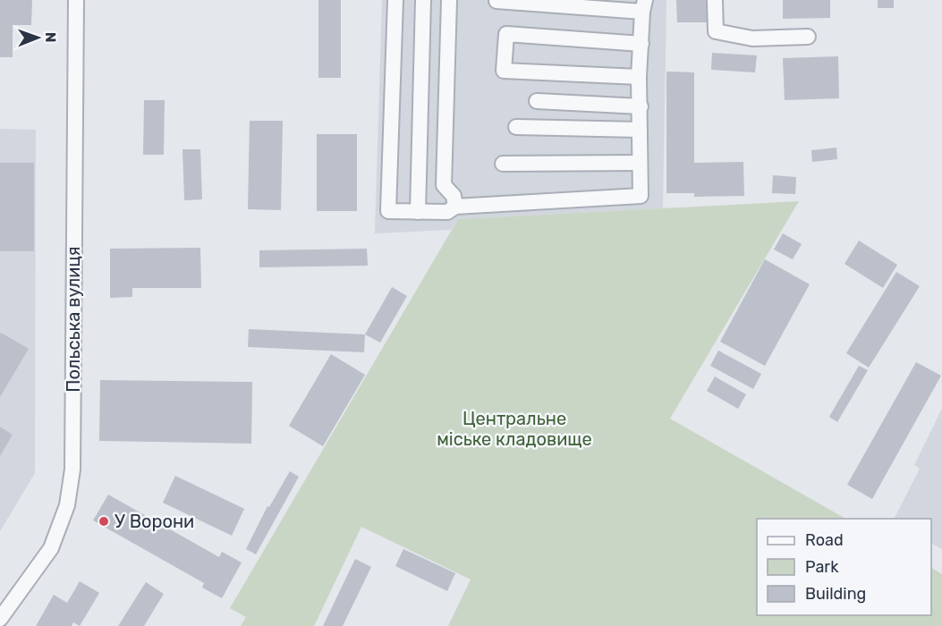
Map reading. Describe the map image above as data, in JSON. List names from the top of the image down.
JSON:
{
  "streets": {
    "street": ["Польська вулиця"]
  },
  "parks": ["Центральне міське кладовище"],
  "places": ["У Ворони"],
  "legend": ["Road", "Park", "Building"],
  "north": "right"
}
